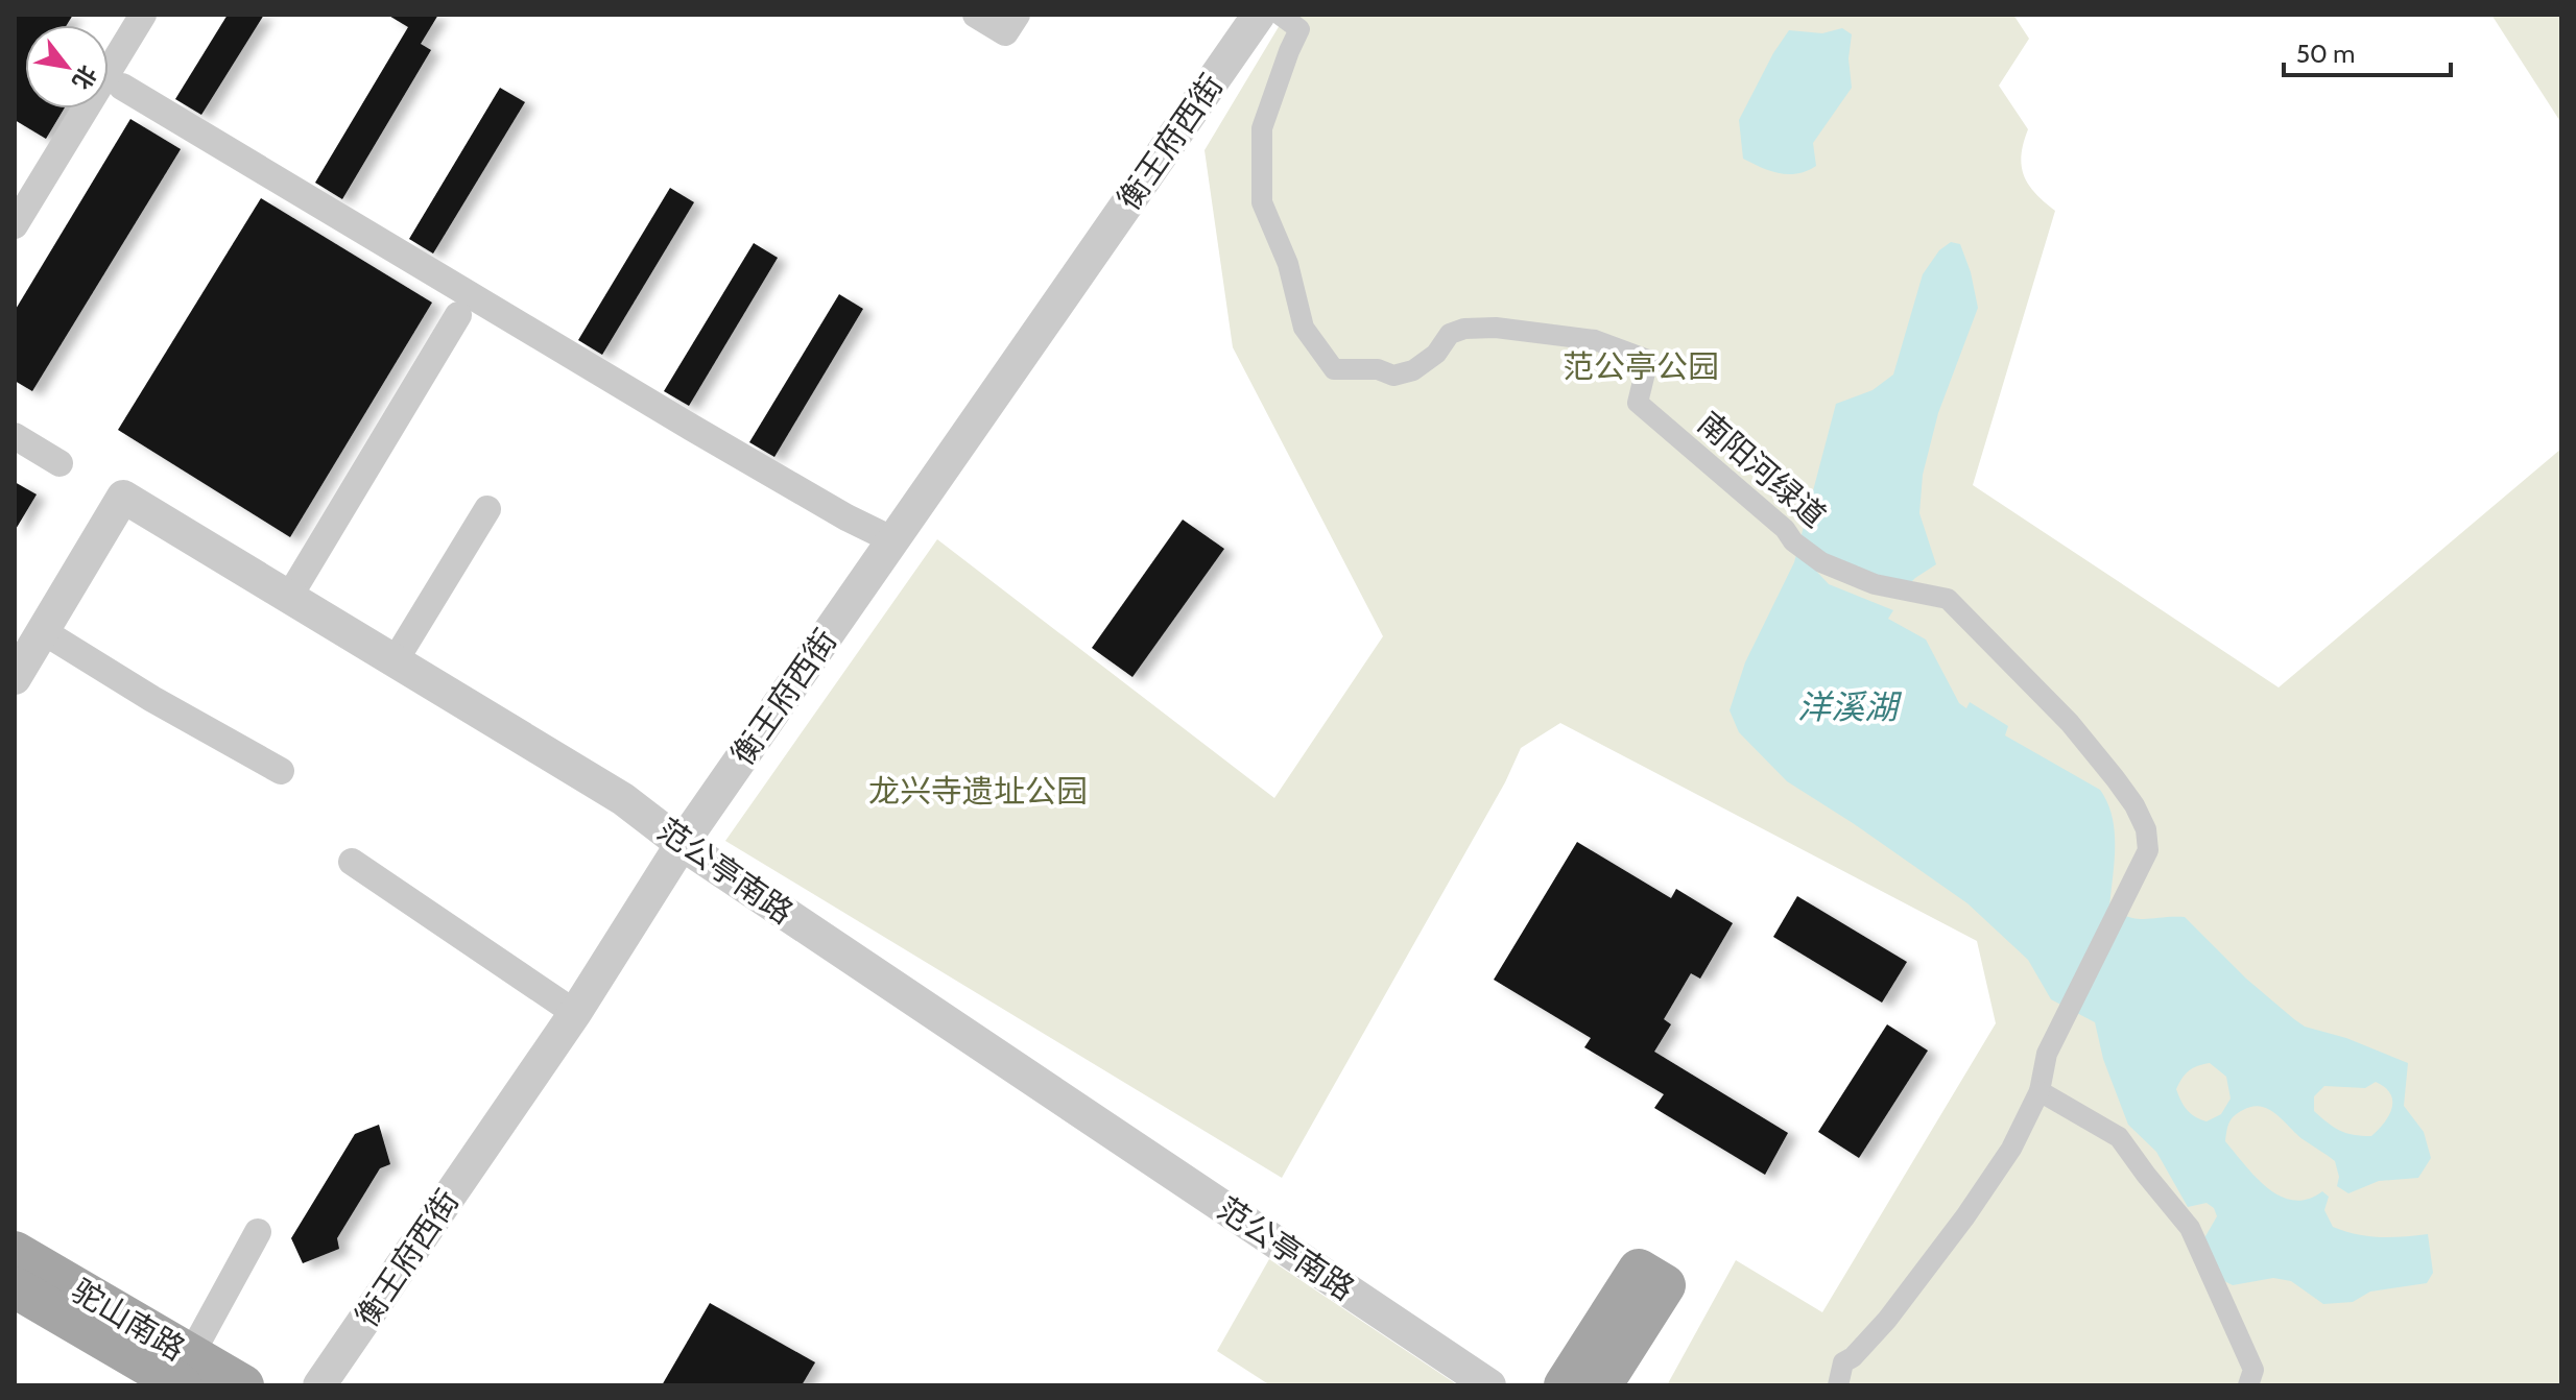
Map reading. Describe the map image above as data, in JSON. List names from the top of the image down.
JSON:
{
  "streets": {
    "main road": ["驼山南路"],
    "street": ["衡王府西街", "南阳河绿道", "范公亭南路"]
  },
  "crossings": [
    ["衡王府西街", "范公亭南路"]
  ],
  "water": ["洋溪湖"],
  "parks": ["范公亭公园", "龙兴寺遗址公园"],
  "scale_bar": "50 m",
  "north": "bottom right"
}
